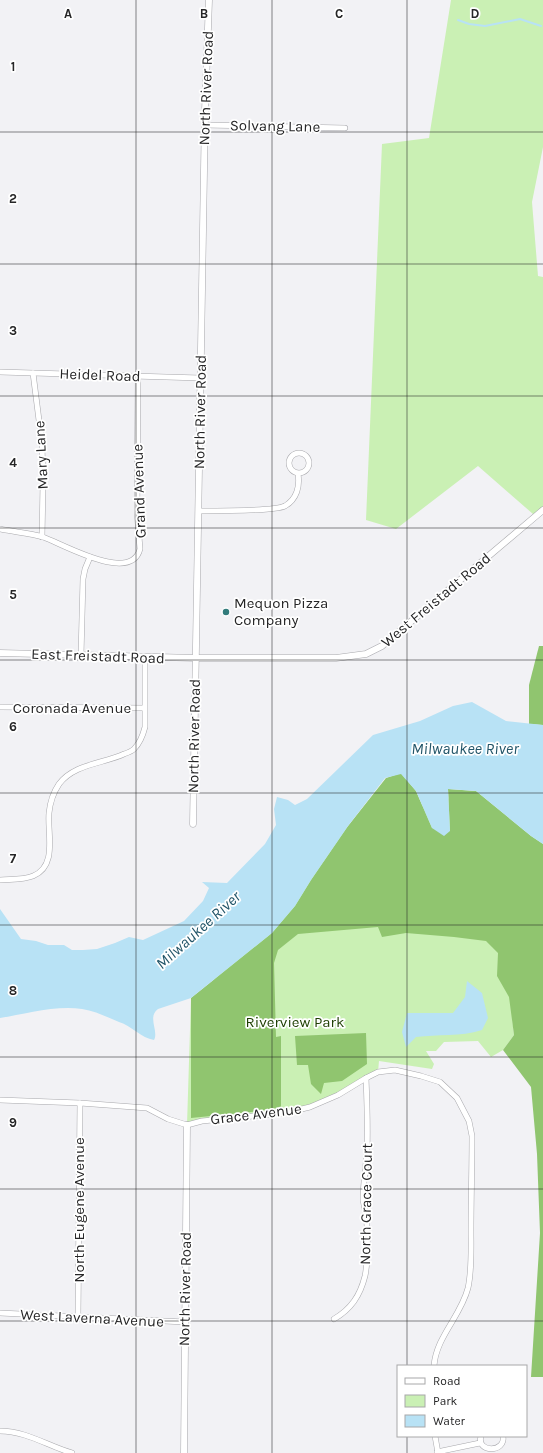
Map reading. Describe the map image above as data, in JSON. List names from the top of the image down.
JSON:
{
  "streets": {
    "street": [
      "North River Road",
      "Solvang Lane",
      "Heidel Road",
      "Mary Lane",
      "Grand Avenue",
      "West Freistadt Road",
      "East Freistadt Road",
      "Coronada Avenue",
      "Grace Avenue",
      "North Grace Court",
      "North Eugene Avenue",
      "West Laverna Avenue"
    ]
  },
  "crossings": [
    ["North River Road", "Solvang Lane"],
    ["North River Road", "Heidel Road"],
    ["North River Road", "West Freistadt Road"],
    ["North River Road", "East Freistadt Road"],
    ["North River Road", "Grace Avenue"],
    ["North River Road", "West Laverna Avenue"],
    ["Heidel Road", "Mary Lane"],
    ["Heidel Road", "Grand Avenue"],
    ["Mary Lane", "Grand Avenue"],
    ["West Freistadt Road", "East Freistadt Road"],
    ["Grace Avenue", "North Grace Court"],
    ["Grace Avenue", "North Eugene Avenue"],
    ["North Eugene Avenue", "West Laverna Avenue"]
  ],
  "water": ["Milwaukee River"],
  "parks": ["Riverview Park"],
  "places": ["Mequon Pizza Company"],
  "legend": ["Road", "Park", "Water"],
  "grid": {
    "columns": [
      "A",
      "B",
      "C",
      "D"
    ],
    "rows": [
      "1",
      "2",
      "3",
      "4",
      "5",
      "6",
      "7",
      "8",
      "9"
    ]
  }
}
